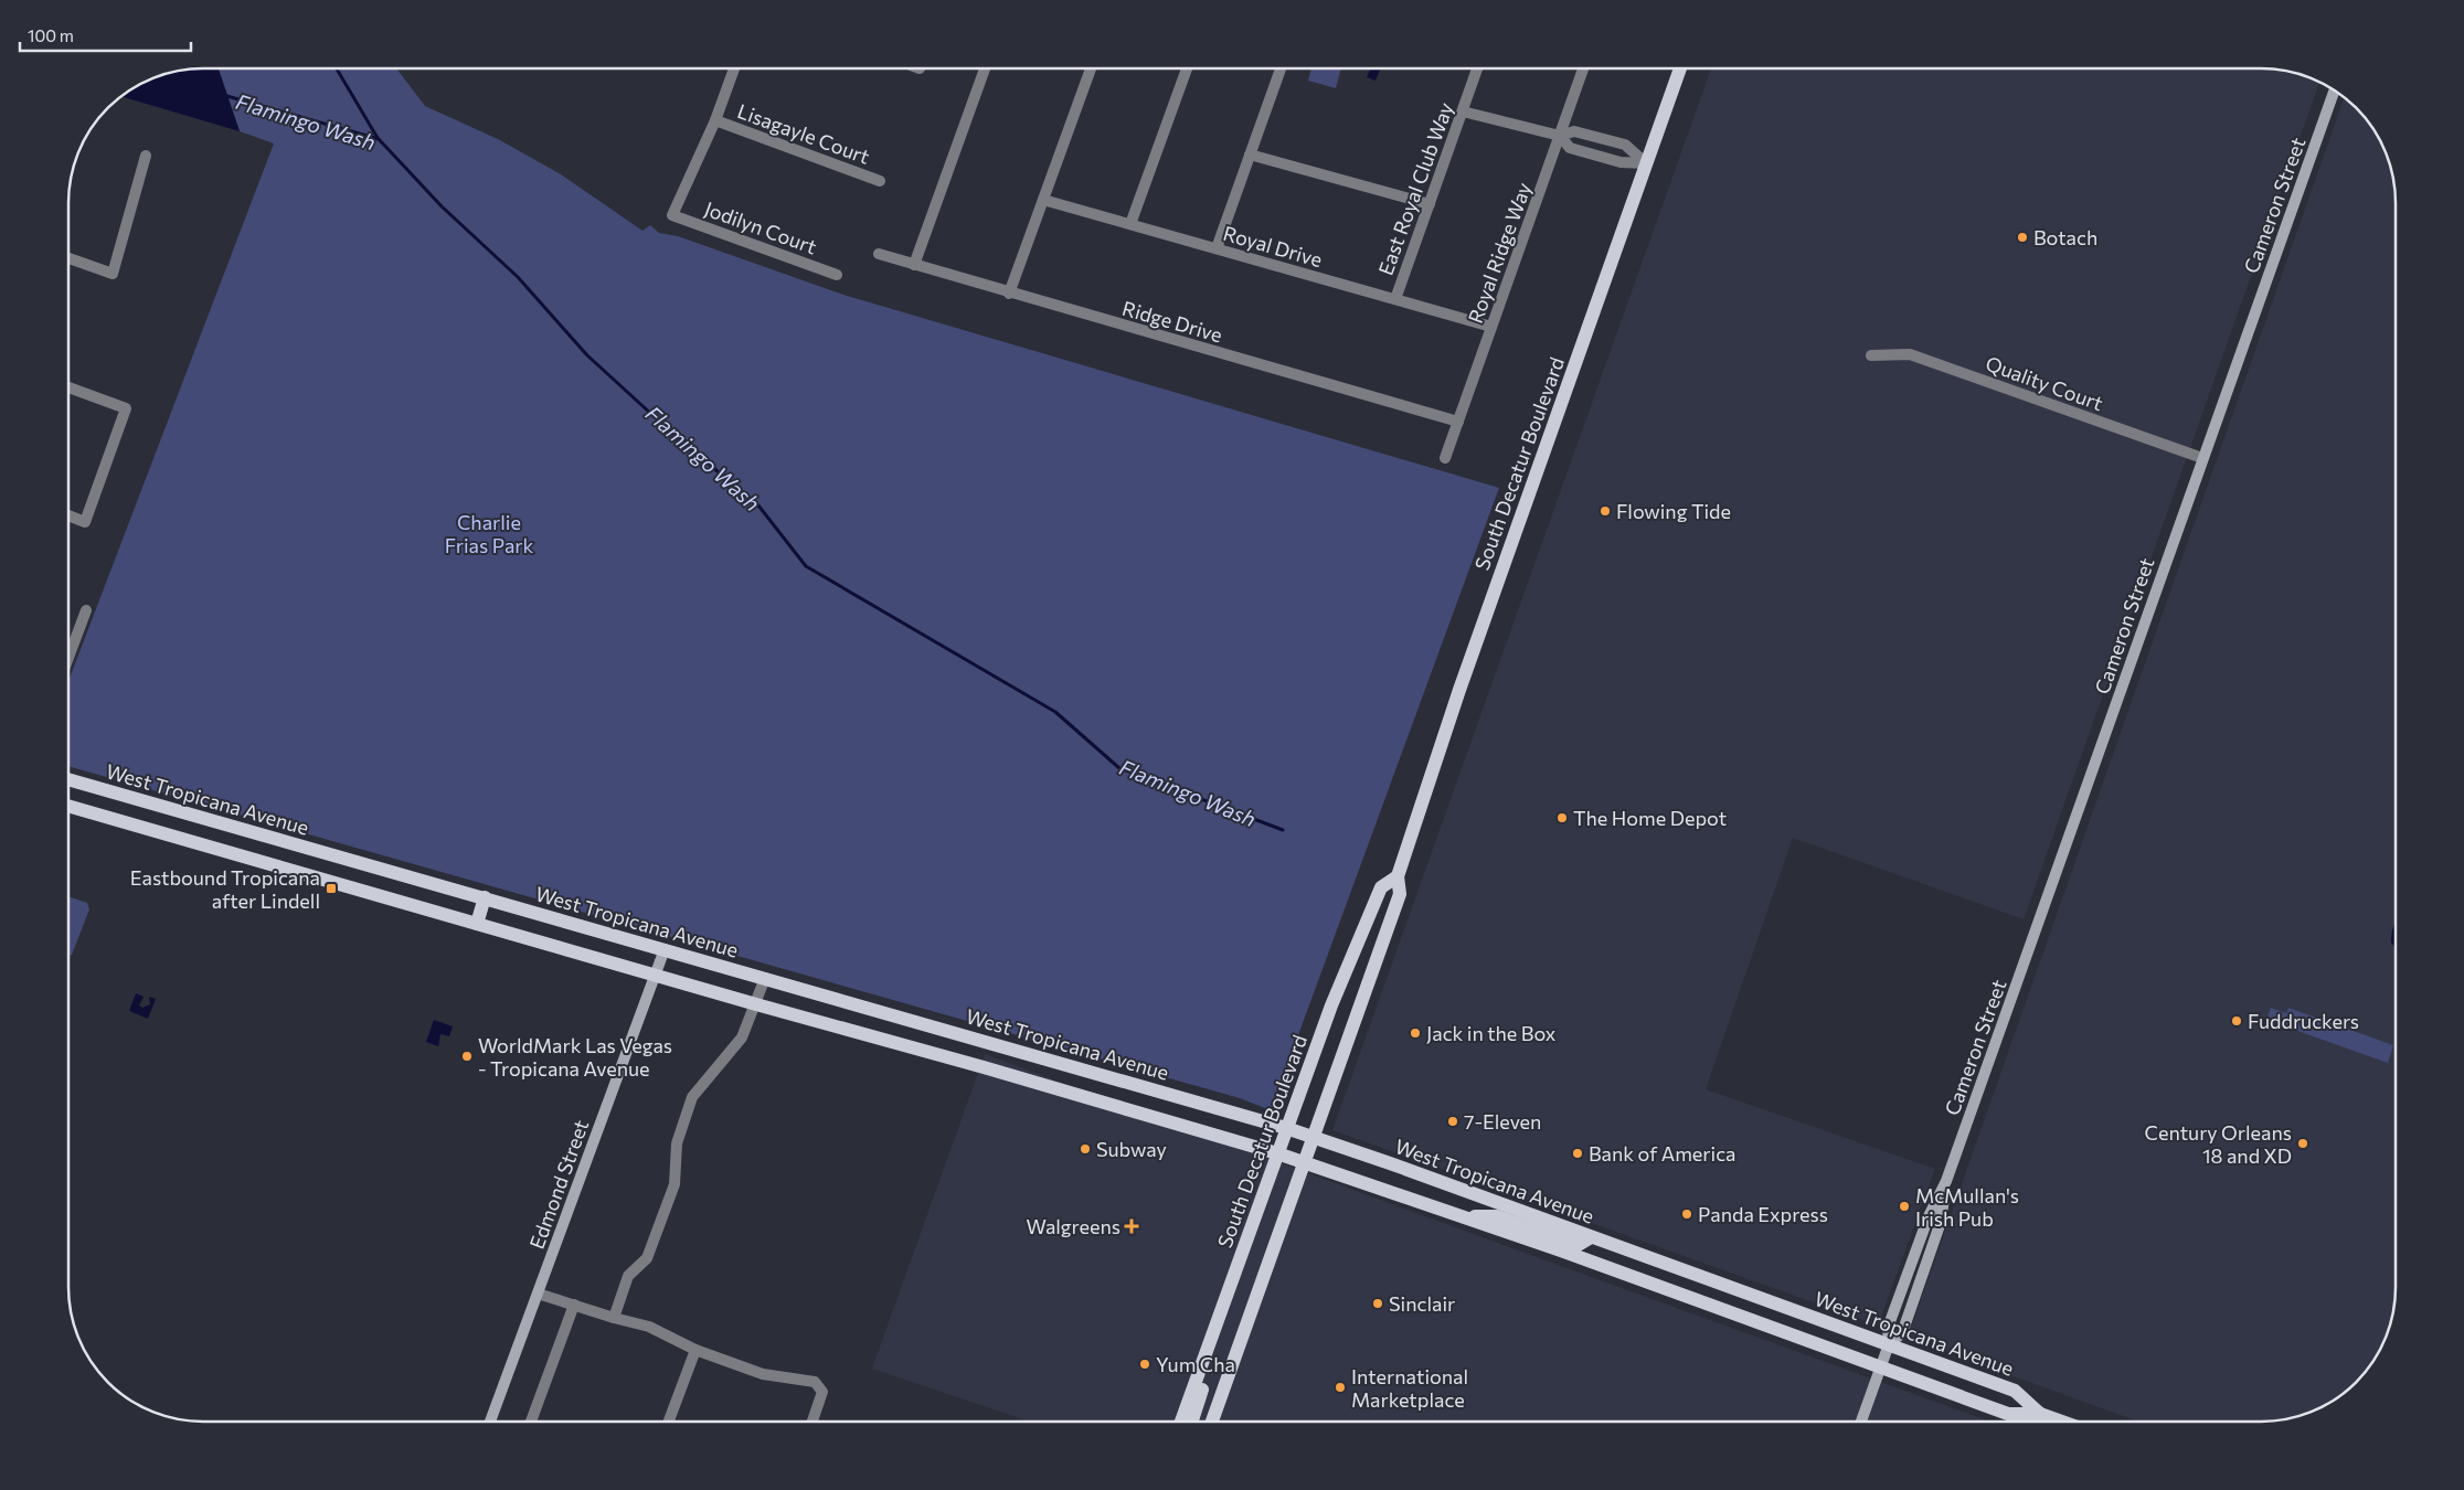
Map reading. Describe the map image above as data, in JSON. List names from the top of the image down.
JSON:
{
  "streets": {
    "main road": ["South Decatur Boulevard", "West Tropicana Avenue"],
    "street": [
      "Lisagayle Court",
      "East Royal Club Way",
      "Cameron Street",
      "Jodilyn Court",
      "Royal Drive",
      "Royal Ridge Way",
      "Ridge Drive",
      "Quality Court",
      "Edmond Street"
    ]
  },
  "crossings": [
    ["Lisagayle Court", "Jodilyn Court"],
    ["East Royal Club Way", "Royal Drive"],
    ["Cameron Street", "Quality Court"],
    ["Cameron Street", "West Tropicana Avenue"],
    ["Royal Drive", "Royal Ridge Way"],
    ["Royal Ridge Way", "Ridge Drive"],
    ["South Decatur Boulevard", "West Tropicana Avenue"],
    ["West Tropicana Avenue", "Edmond Street"]
  ],
  "water": ["Flamingo Wash"],
  "parks": ["Charlie Frias Park"],
  "places": {
    "other": [
      "Botach",
      "Flowing Tide",
      "The Home Depot",
      "Fuddruckers",
      "Jack in the Box",
      "WorldMark Las Vegas - Tropicana Avenue",
      "7-Eleven",
      "Century Orleans 18 and XD",
      "Subway",
      "Bank of America",
      "McMullan's Irish Pub",
      "Panda Express",
      "Sinclair",
      "Yum Cha",
      "International Marketplace"
    ],
    "transit": ["Eastbound Tropicana after Lindell"],
    "health": ["Walgreens"]
  },
  "scale_bar": "100 m"
}
